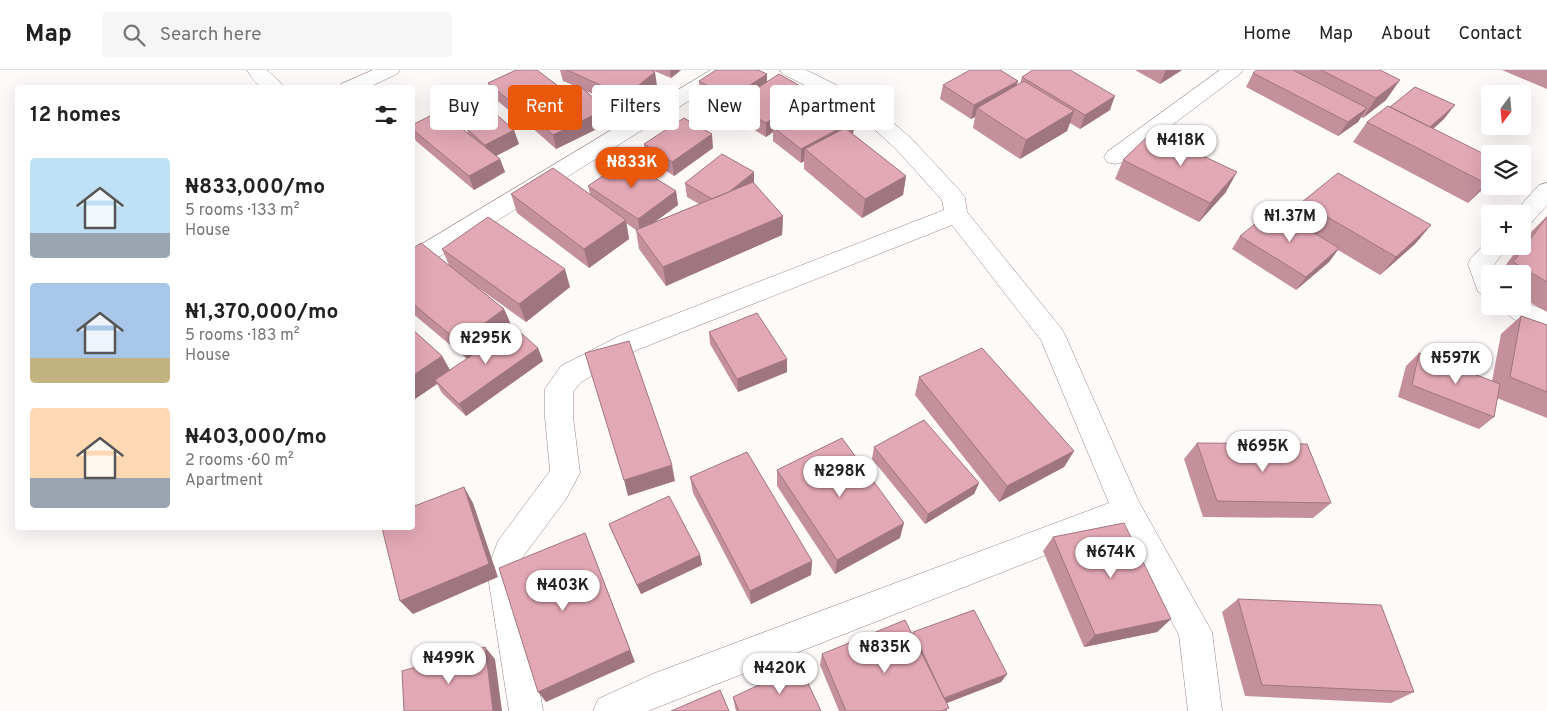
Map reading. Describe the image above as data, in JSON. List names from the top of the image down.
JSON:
{
  "north": "bottom",
  "page": {
    "header": "Map",
    "search": "Search here",
    "nav": [
      "Home",
      "Map",
      "About",
      "Contact"
    ],
    "map_buttons": ["+", "−"],
    "chip": [
      "Buy",
      "Rent",
      "Filters",
      "New",
      "Apartment"
    ],
    "heading": "12 homes",
    "price": [
      "₦418K",
      "₦833K",
      "₦1.37M",
      "₦295K",
      "₦597K",
      "₦695K",
      "₦298K",
      "₦674K",
      "₦403K",
      "₦835K",
      "₦499K",
      "₦420K"
    ],
    "list": [
      {
        "name": "₦833,000/mo",
        "note": "5 rooms · 133 m² · House"
      },
      {
        "name": "₦1,370,000/mo",
        "note": "5 rooms · 183 m² · House"
      },
      {
        "name": "₦403,000/mo",
        "note": "2 rooms · 60 m² · Apartment"
      }
    ]
  }
}
